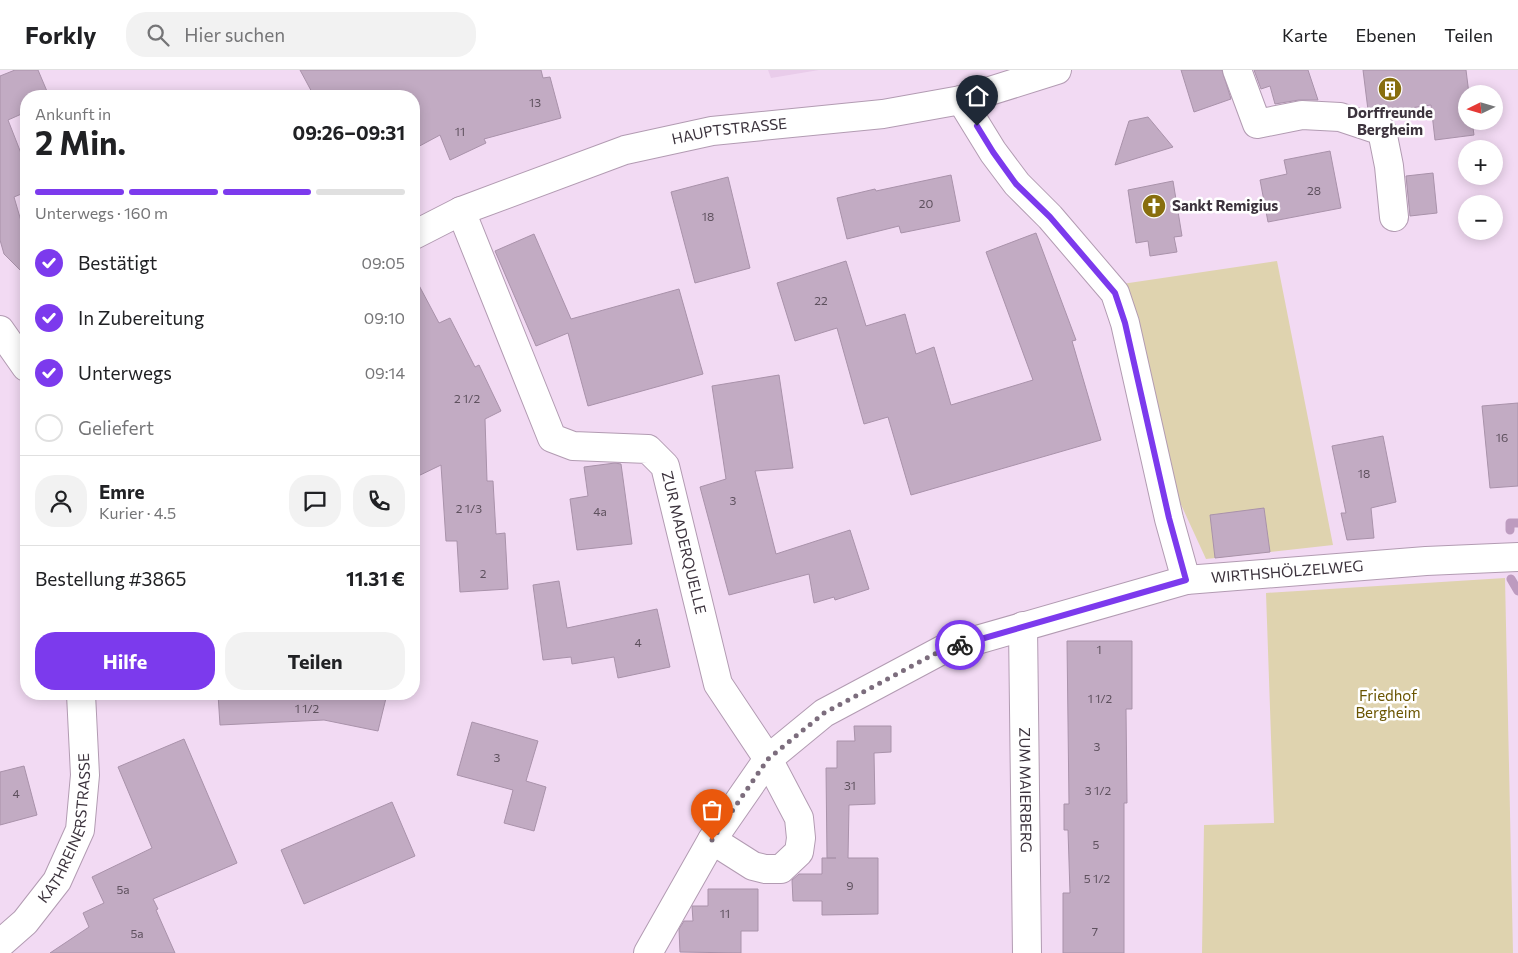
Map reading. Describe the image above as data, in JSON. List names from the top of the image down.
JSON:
{
  "streets": {
    "street": [
      "HAUPTSTRASSE",
      "ZUR MADERQUELLE",
      "WIRTHSHÖLZELWEG",
      "ZUM MAIERBERG",
      "KATHREINERSTRASSE"
    ]
  },
  "crossings": [
    ["HAUPTSTRASSE", "ZUR MADERQUELLE"],
    ["ZUR MADERQUELLE", "WIRTHSHÖLZELWEG"],
    ["WIRTHSHÖLZELWEG", "ZUM MAIERBERG"]
  ],
  "parks": ["Friedhof Bergheim"],
  "places": {
    "building": ["Dorffreunde Bergheim"],
    "church": ["Sankt Remigius"]
  },
  "house_numbers": [
    "13",
    "11",
    "28",
    "20",
    "18",
    "22",
    "2 1/2",
    "16",
    "18",
    "3",
    "2 1/3",
    "4a",
    "2",
    "4",
    "1",
    "1 1/2",
    "1 1/2",
    "3",
    "3",
    "31",
    "3 1/2",
    "4",
    "5",
    "5 1/2",
    "9",
    "5a",
    "11",
    "7",
    "5a"
  ],
  "north": "left",
  "page": {
    "header": "Forkly",
    "search": "Hier suchen",
    "nav": ["Karte", "Ebenen", "Teilen"],
    "map_buttons": ["+", "−"],
    "heading": ["2 Min.", "Ankunft in", "09:26–09:31"],
    "panel": [
      "Emre",
      "Kurier · 4.5",
      "Bestellung #3865",
      "11.31 €"
    ],
    "bar": "Unterwegs · 160 m",
    "list": [
      ["Bestätigt", "09:05"],
      ["In Zubereitung", "09:10"],
      ["Unterwegs", "09:14"],
      "Geliefert"
    ],
    "buttons": ["Hilfe", "Teilen"]
  }
}
